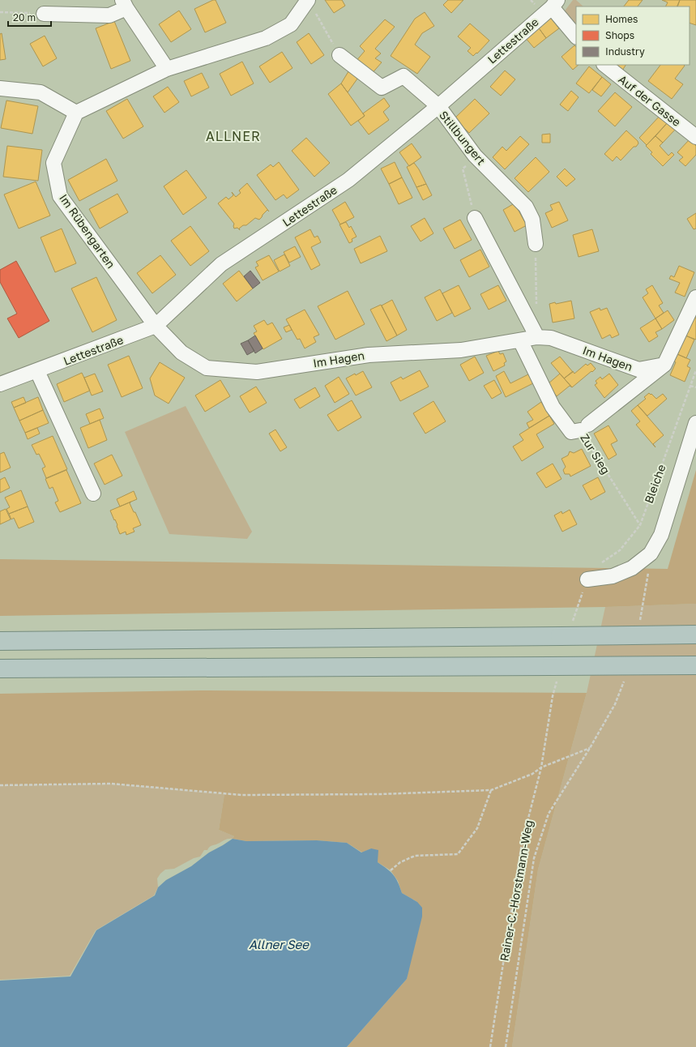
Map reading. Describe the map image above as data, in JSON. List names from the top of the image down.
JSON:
{
  "streets": {
    "street": [
      "Lettestraße",
      "Auf der Gasse",
      "Stillbungert",
      "Im Rübengarten",
      "Im Hagen",
      "Zur Sieg"
    ],
    "path": ["Bleiche", "Rainer-C.-Horstmann-Weg"]
  },
  "crossings": [
    ["Lettestraße", "Stillbungert"],
    ["Lettestraße", "Im Rübengarten"],
    ["Lettestraße", "Im Hagen"],
    ["Im Rübengarten", "Im Hagen"],
    ["Im Hagen", "Zur Sieg"],
    ["Zur Sieg", "Bleiche"]
  ],
  "districts": ["ALLNER"],
  "water": ["Allner See"],
  "legend": ["Homes", "Shops", "Industry"],
  "scale_bar": "20 m"
}
